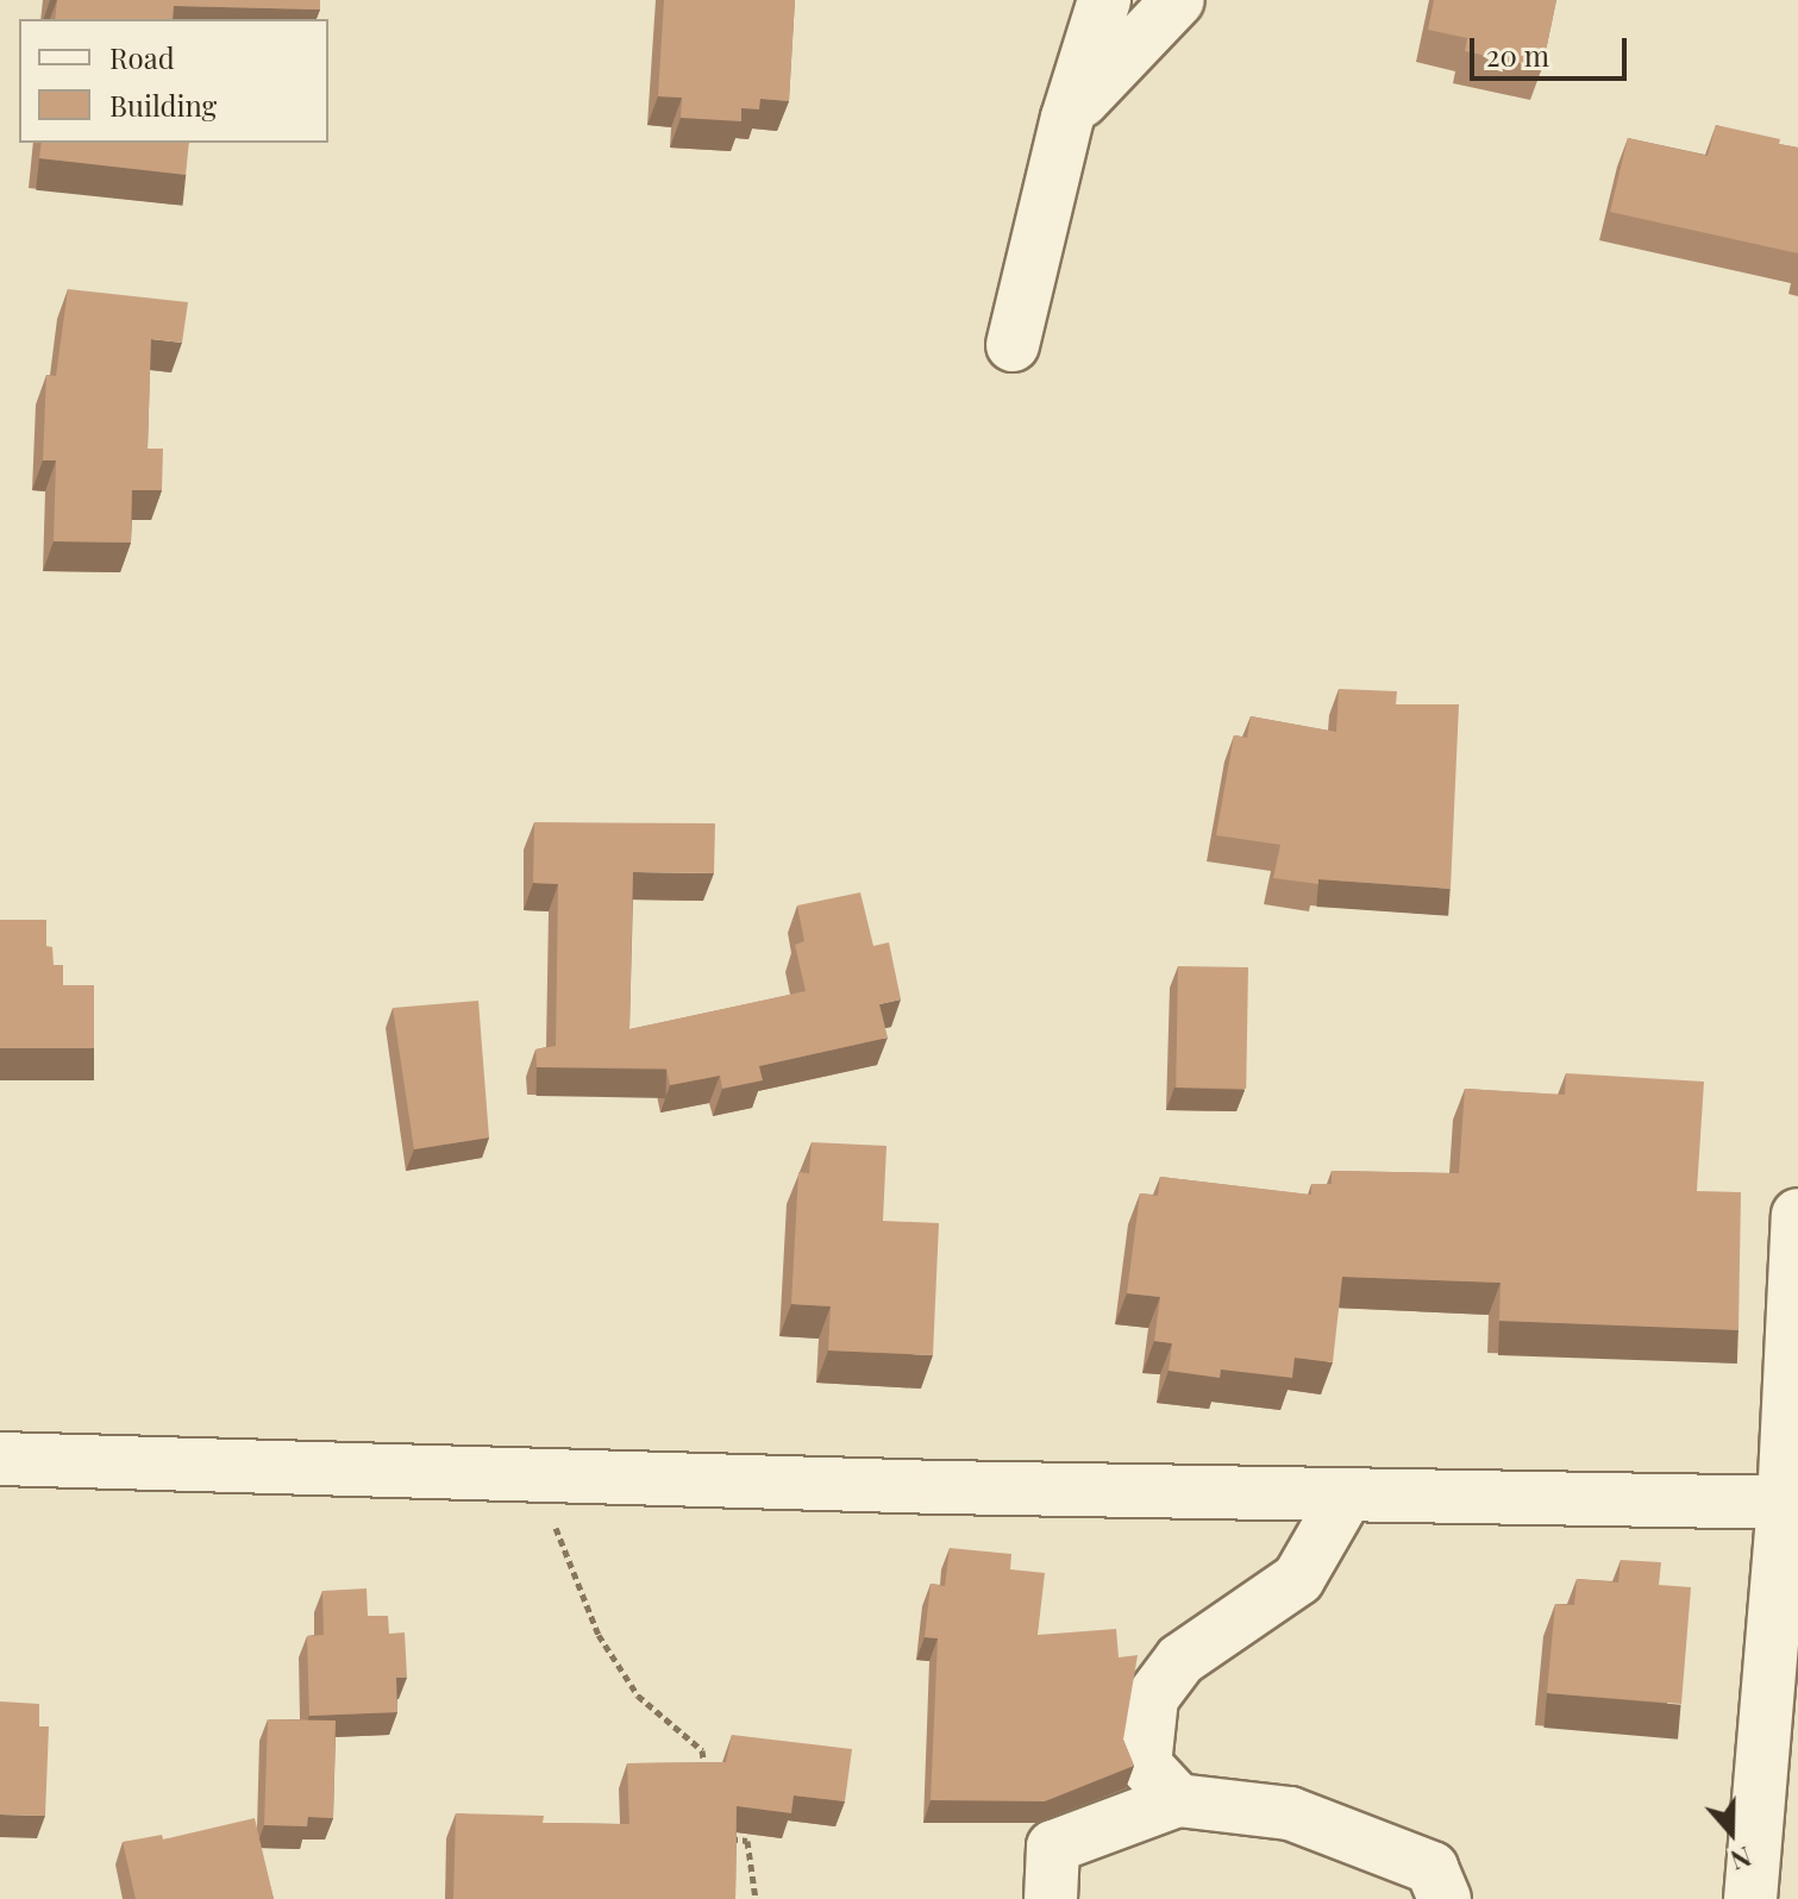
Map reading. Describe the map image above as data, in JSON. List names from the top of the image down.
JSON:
{
  "legend": ["Road", "Building"],
  "scale_bar": "20 m",
  "north": "bottom"
}
